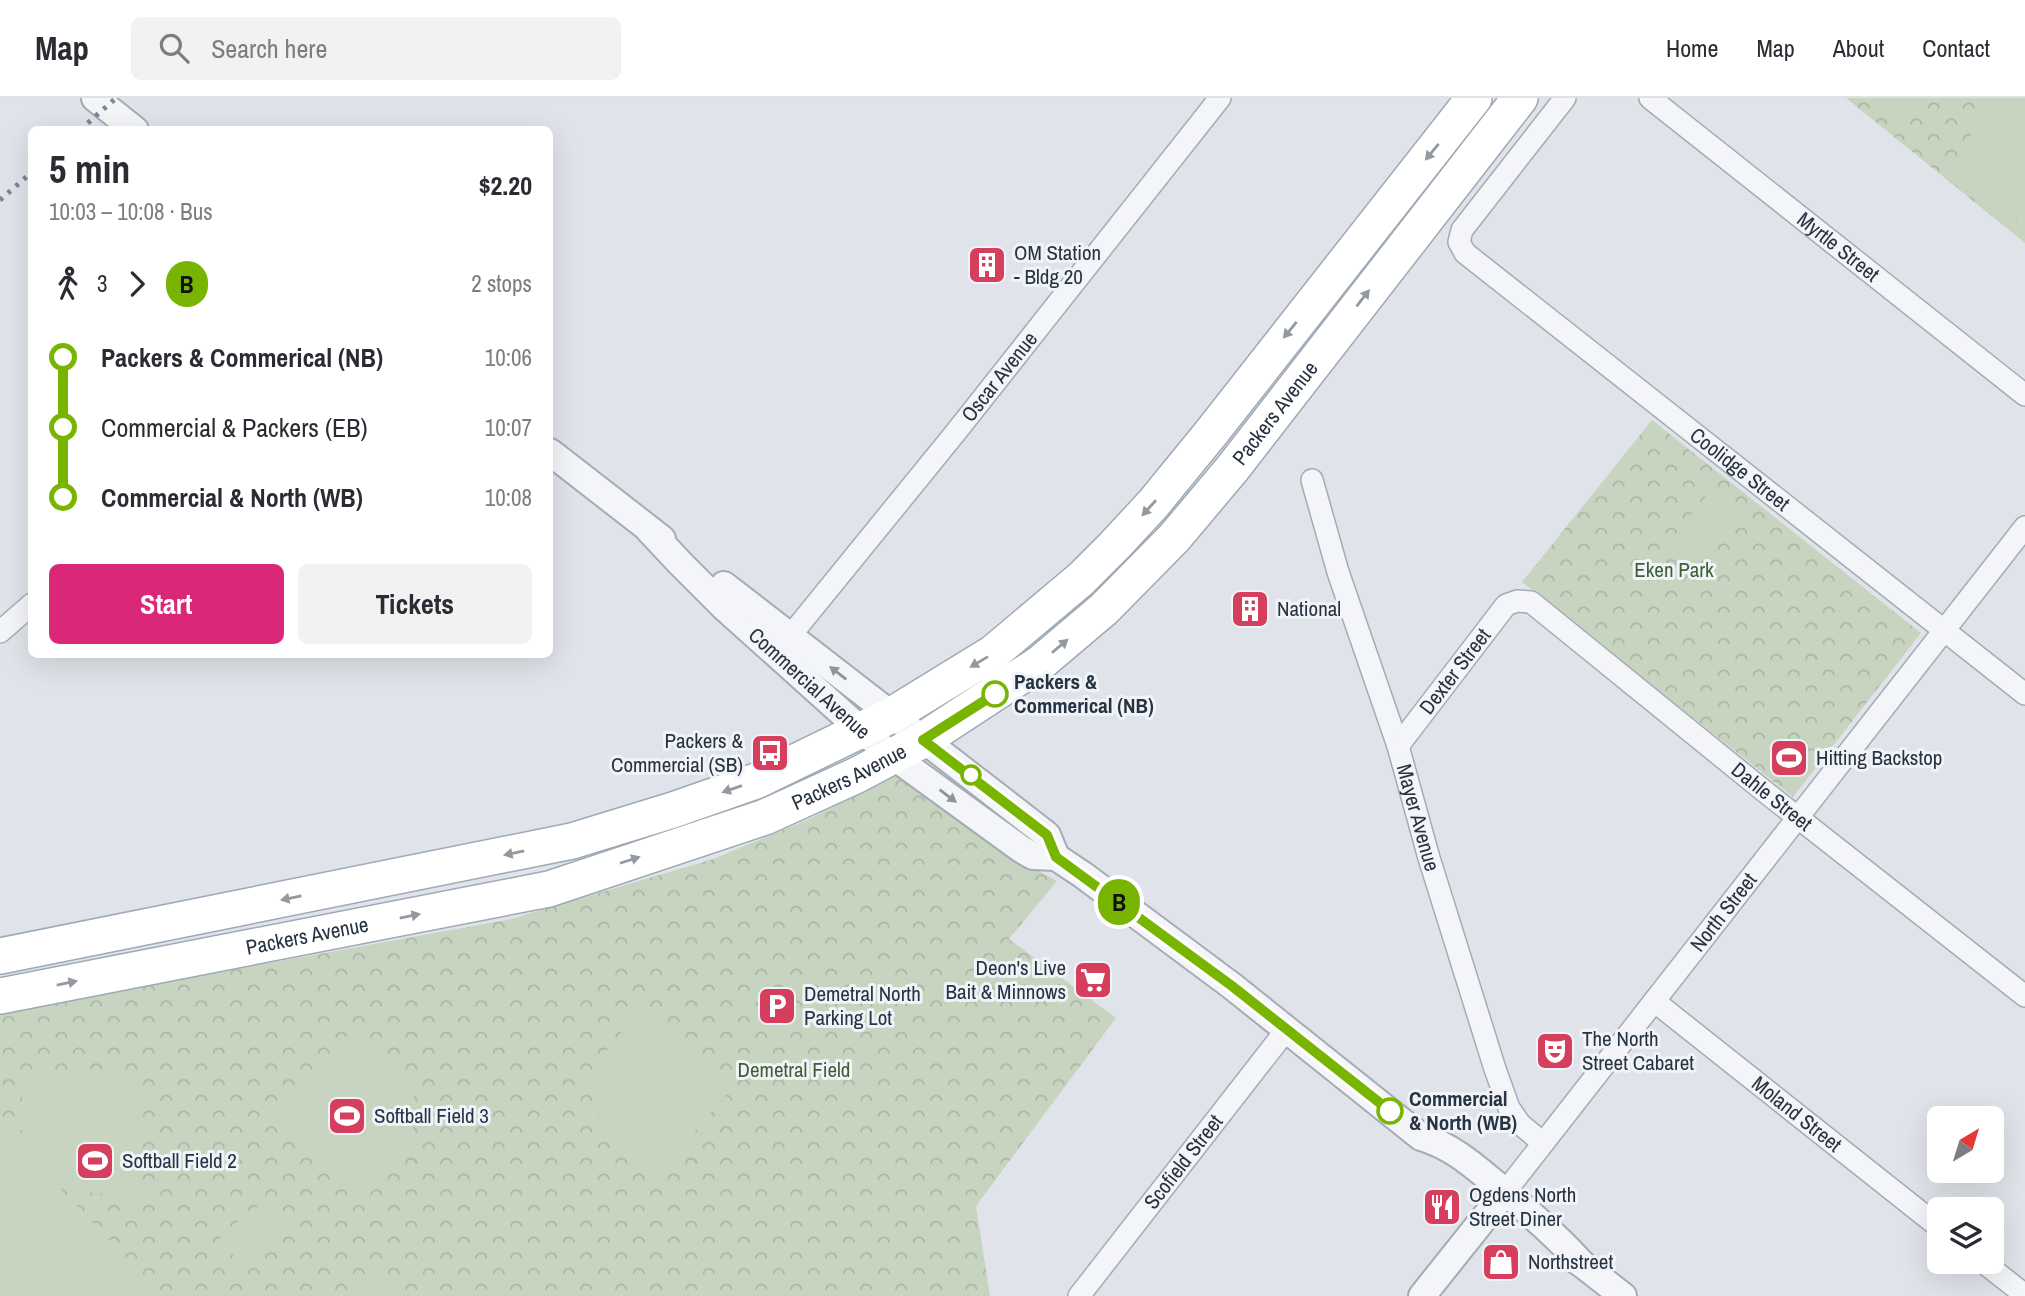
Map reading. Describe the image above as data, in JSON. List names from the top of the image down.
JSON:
{
  "streets": {
    "main road": ["Packers Avenue"],
    "street": [
      "Myrtle Street",
      "Oscar Avenue",
      "Coolidge Street",
      "Dexter Street",
      "Commercial Avenue",
      "Dahle Street",
      "Mayer Avenue",
      "North Street",
      "Moland Street",
      "Scofield Street"
    ]
  },
  "crossings": [
    ["Oscar Avenue", "Commercial Avenue"],
    ["Packers Avenue", "Commercial Avenue"],
    ["Coolidge Street", "North Street"],
    ["Dexter Street", "Dahle Street"],
    ["Dexter Street", "Mayer Avenue"],
    ["Commercial Avenue", "North Street"],
    ["Commercial Avenue", "Scofield Street"],
    ["Dahle Street", "North Street"],
    ["Mayer Avenue", "North Street"],
    ["North Street", "Moland Street"]
  ],
  "parks": ["Eken Park", "Demetral Field"],
  "places": {
    "building": ["OM Station - Bldg 20", "National"],
    "other": ["Packers & Commerical (NB)", "Commercial & North (WB)"],
    "bus stop": ["Packers & Commercial (SB)"],
    "sports": ["Hitting Backstop", "Softball Field 3", "Softball Field 2"],
    "supermarket": ["Deon's Live Bait & Minnows"],
    "parking": ["Demetral North Parking Lot"],
    "theatre": ["The North Street Cabaret"],
    "restaurant": ["Ogdens North Street Diner"],
    "shop": ["Northstreet"]
  },
  "lines": ["bus line B"],
  "north": "top right",
  "page": {
    "header": "Map",
    "search": "Search here",
    "nav": [
      "Home",
      "Map",
      "About",
      "Contact"
    ],
    "on_map": "B",
    "heading": ["5 min", "10:03 – 10:08 · Bus", "$2.20"],
    "legs": ["3", "B", "2 stops"],
    "list": [
      {
        "name": "Packers & Commerical (NB)",
        "value": "10:06"
      },
      {
        "name": "Commercial & Packers (EB)",
        "value": "10:07"
      },
      {
        "name": "Commercial & North (WB)",
        "value": "10:08"
      }
    ],
    "buttons": ["Start", "Tickets"]
  }
}
